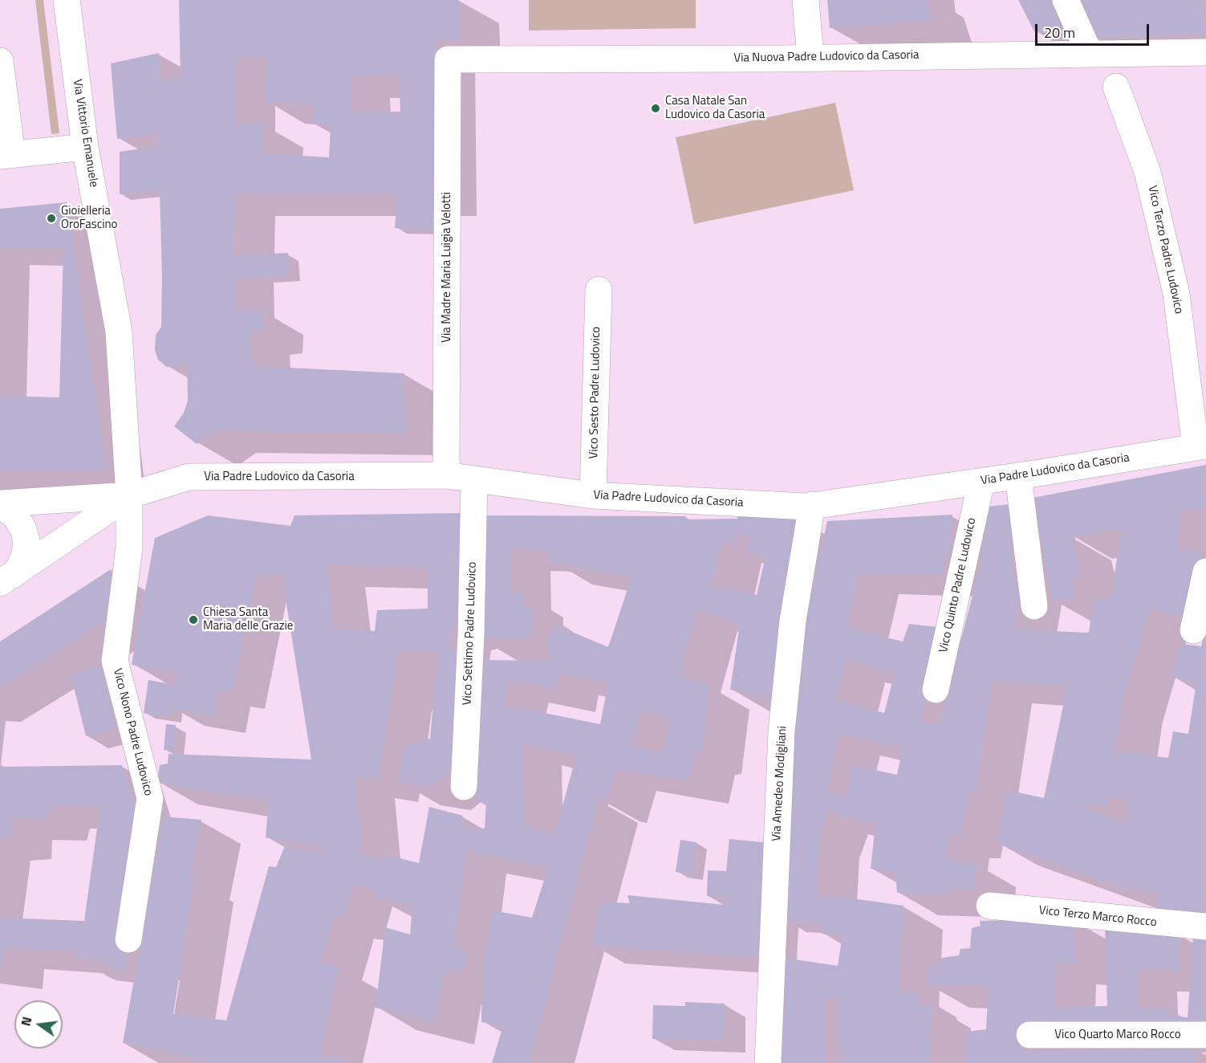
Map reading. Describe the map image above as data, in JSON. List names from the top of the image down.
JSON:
{
  "streets": {
    "street": [
      "Via Nuova Padre Ludovico da Casoria",
      "Via Vittorio Emanuele",
      "Vico Terzo Padre Ludovico",
      "Via Madre Maria Luigia Velotti",
      "Vico Sesto Padre Ludovico",
      "Via Padre Ludovico da Casoria",
      "Vico Quinto Padre Ludovico",
      "Vico Settimo Padre Ludovico",
      "Vico Nono Padre Ludovico",
      "Via Amedeo Modigliani",
      "Vico Terzo Marco Rocco",
      "Vico Quarto Marco Rocco"
    ]
  },
  "crossings": [
    ["Via Nuova Padre Ludovico da Casoria", "Via Madre Maria Luigia Velotti"],
    ["Via Vittorio Emanuele", "Via Padre Ludovico da Casoria"],
    ["Via Vittorio Emanuele", "Vico Nono Padre Ludovico"],
    ["Vico Terzo Padre Ludovico", "Via Padre Ludovico da Casoria"],
    ["Via Madre Maria Luigia Velotti", "Via Padre Ludovico da Casoria"],
    ["Vico Sesto Padre Ludovico", "Via Padre Ludovico da Casoria"],
    ["Via Padre Ludovico da Casoria", "Vico Quinto Padre Ludovico"],
    ["Via Padre Ludovico da Casoria", "Vico Settimo Padre Ludovico"],
    ["Via Padre Ludovico da Casoria", "Vico Nono Padre Ludovico"],
    ["Via Padre Ludovico da Casoria", "Via Amedeo Modigliani"]
  ],
  "places": ["Casa Natale San Ludovico da Casoria", "Gioielleria OroFascino", "Chiesa Santa Maria delle Grazie"],
  "scale_bar": "20 m",
  "north": "left"
}
